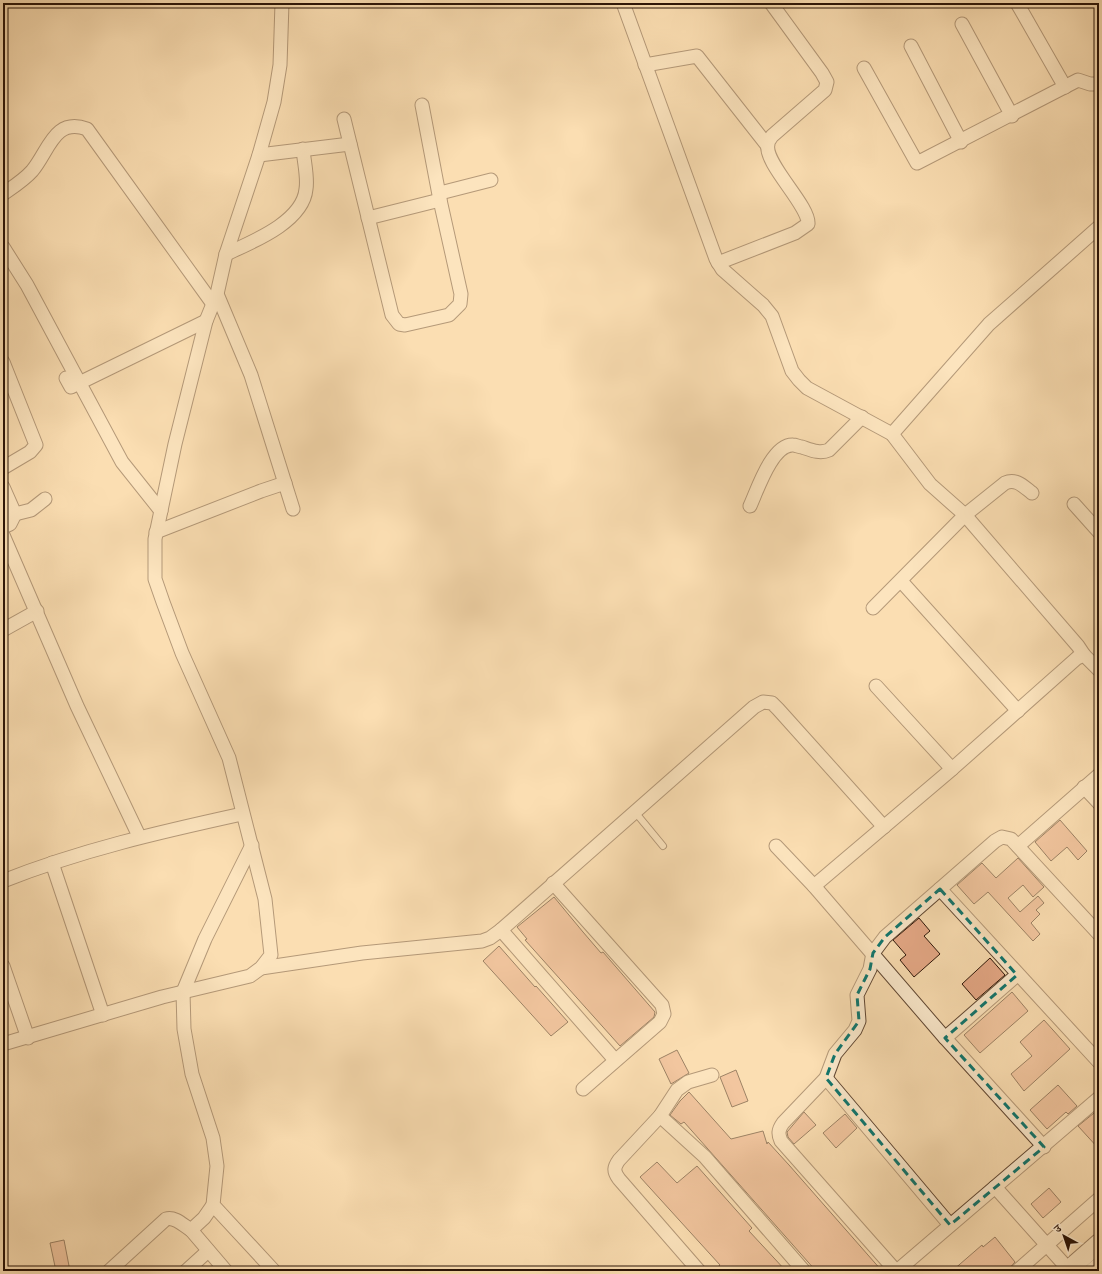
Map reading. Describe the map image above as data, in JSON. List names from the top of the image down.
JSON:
{
  "north": "top left"
}
